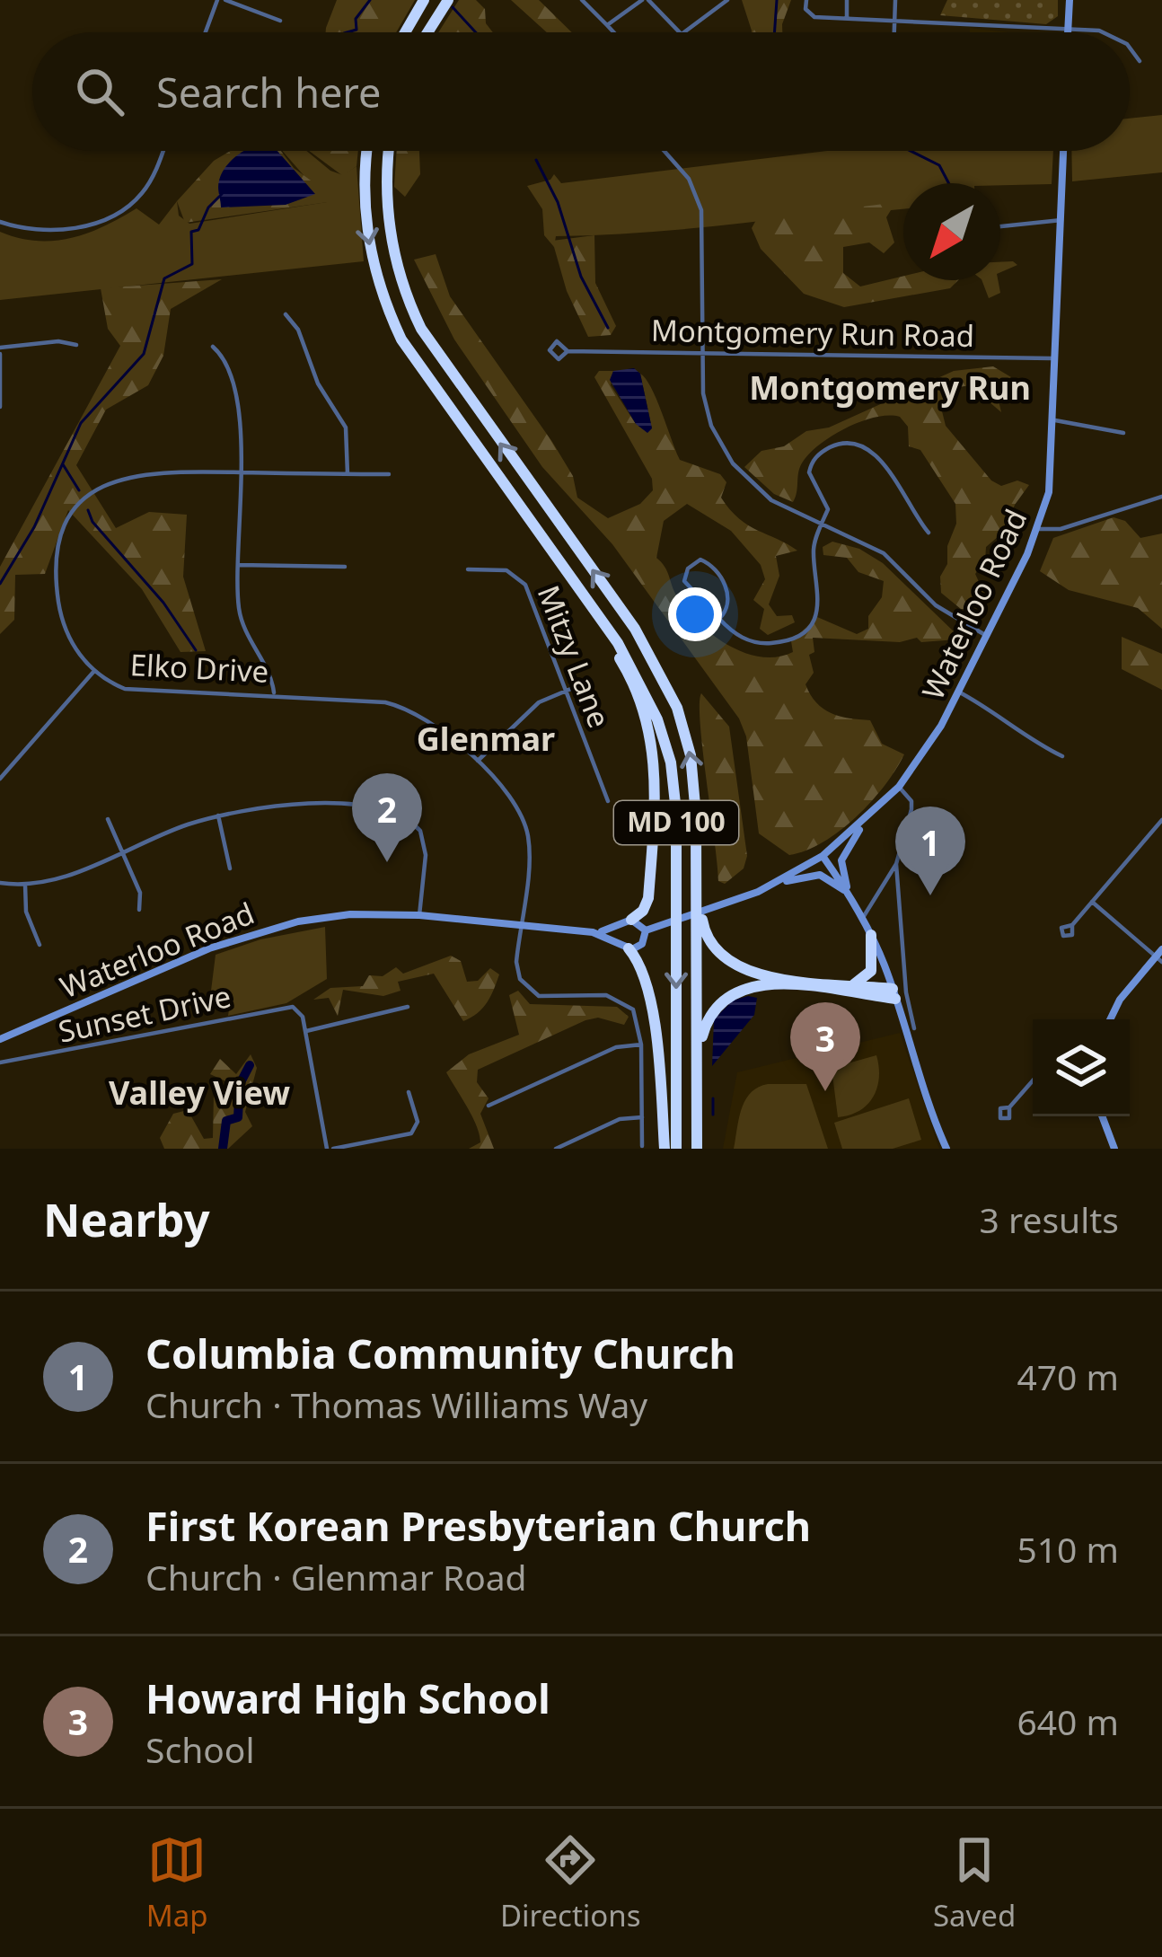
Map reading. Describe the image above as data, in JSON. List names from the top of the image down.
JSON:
{
  "streets": {
    "highway": ["MD 100"],
    "main road": ["Waterloo Road"],
    "street": [
      "Montgomery Run Road",
      "Mitzy Lane",
      "Elko Drive",
      "Sunset Drive"
    ]
  },
  "crossings": [
    ["Montgomery Run Road", "Waterloo Road"],
    ["Waterloo Road", "Elko Drive"]
  ],
  "districts": ["Montgomery Run", "Glenmar", "Valley View"],
  "north": "bottom left",
  "page": {
    "search": "Search here",
    "pins": ["2", "1", "3"],
    "heading": ["Nearby", "3 results"],
    "list": [
      {
        "mark": "1",
        "name": "Columbia Community Church",
        "note": "Church · Thomas Williams Way",
        "value": "470 m"
      },
      {
        "mark": "2",
        "name": "First Korean Presbyterian Church",
        "note": "Church · Glenmar Road",
        "value": "510 m"
      },
      {
        "mark": "3",
        "name": "Howard High School",
        "note": "School",
        "value": "640 m"
      }
    ],
    "nav": ["Map", "Directions", "Saved"]
  }
}
